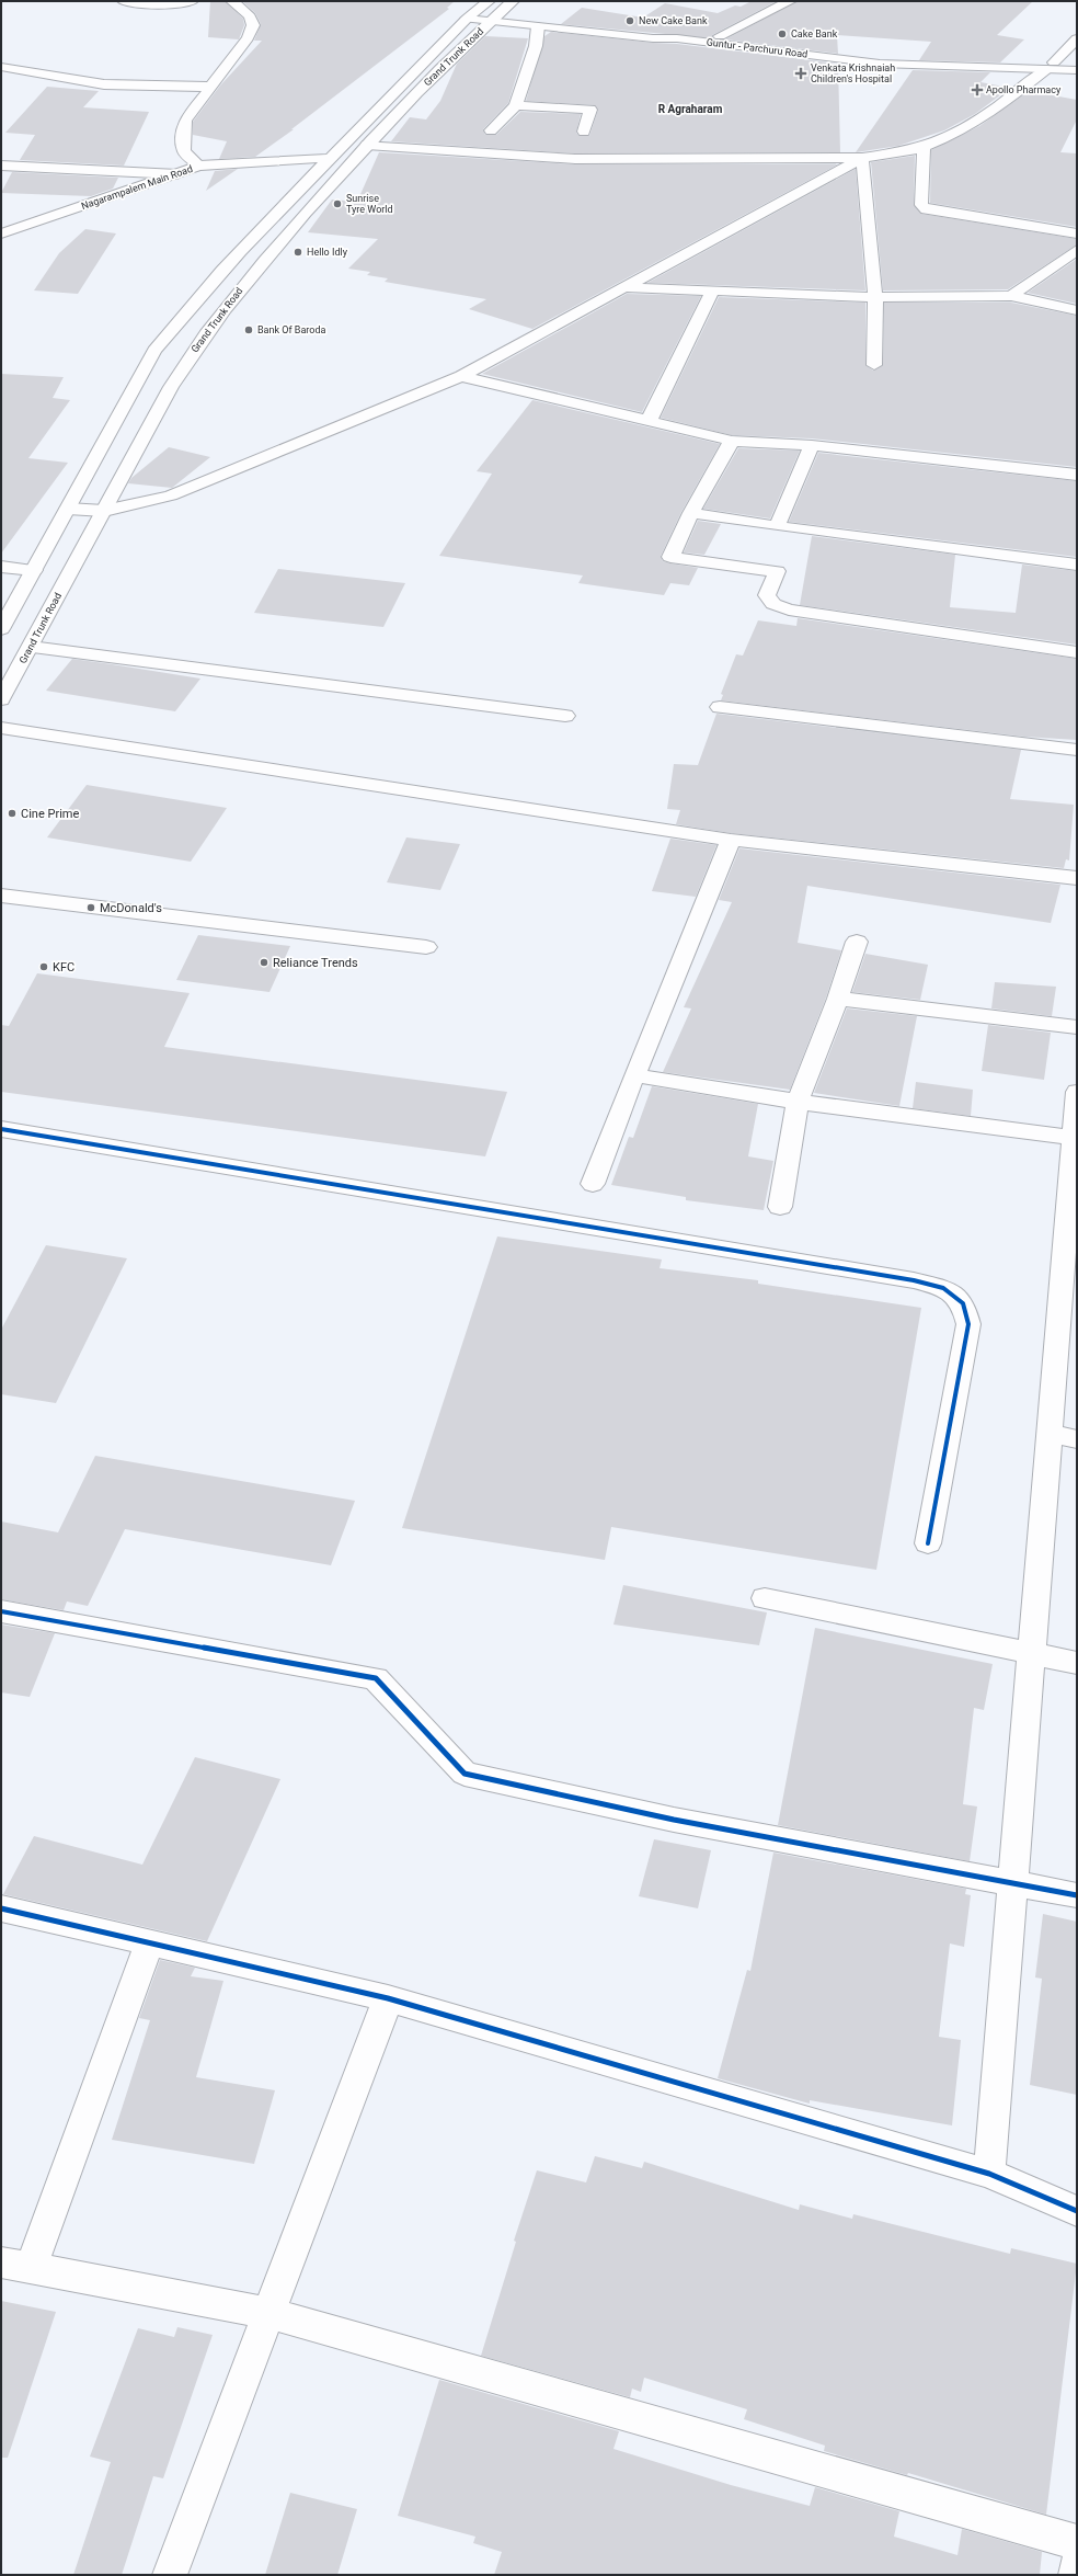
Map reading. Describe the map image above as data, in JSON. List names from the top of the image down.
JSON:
{
  "streets": {
    "street": ["Guntur - Parchuru Road", "Grand Trunk Road", "Nagarampalem Main Road"]
  },
  "crossings": [
    ["Guntur - Parchuru Road", "Grand Trunk Road"],
    ["Grand Trunk Road", "Nagarampalem Main Road"]
  ],
  "districts": ["R Agraharam"],
  "places": {
    "other": [
      "New Cake Bank",
      "Cake Bank",
      "Sunrise Tyre World",
      "Hello Idly",
      "Bank Of Baroda",
      "Cine Prime",
      "McDonald's",
      "Reliance Trends",
      "KFC"
    ],
    "health": ["Venkata Krishnaiah Children's Hospital", "Apollo Pharmacy"]
  }
}
